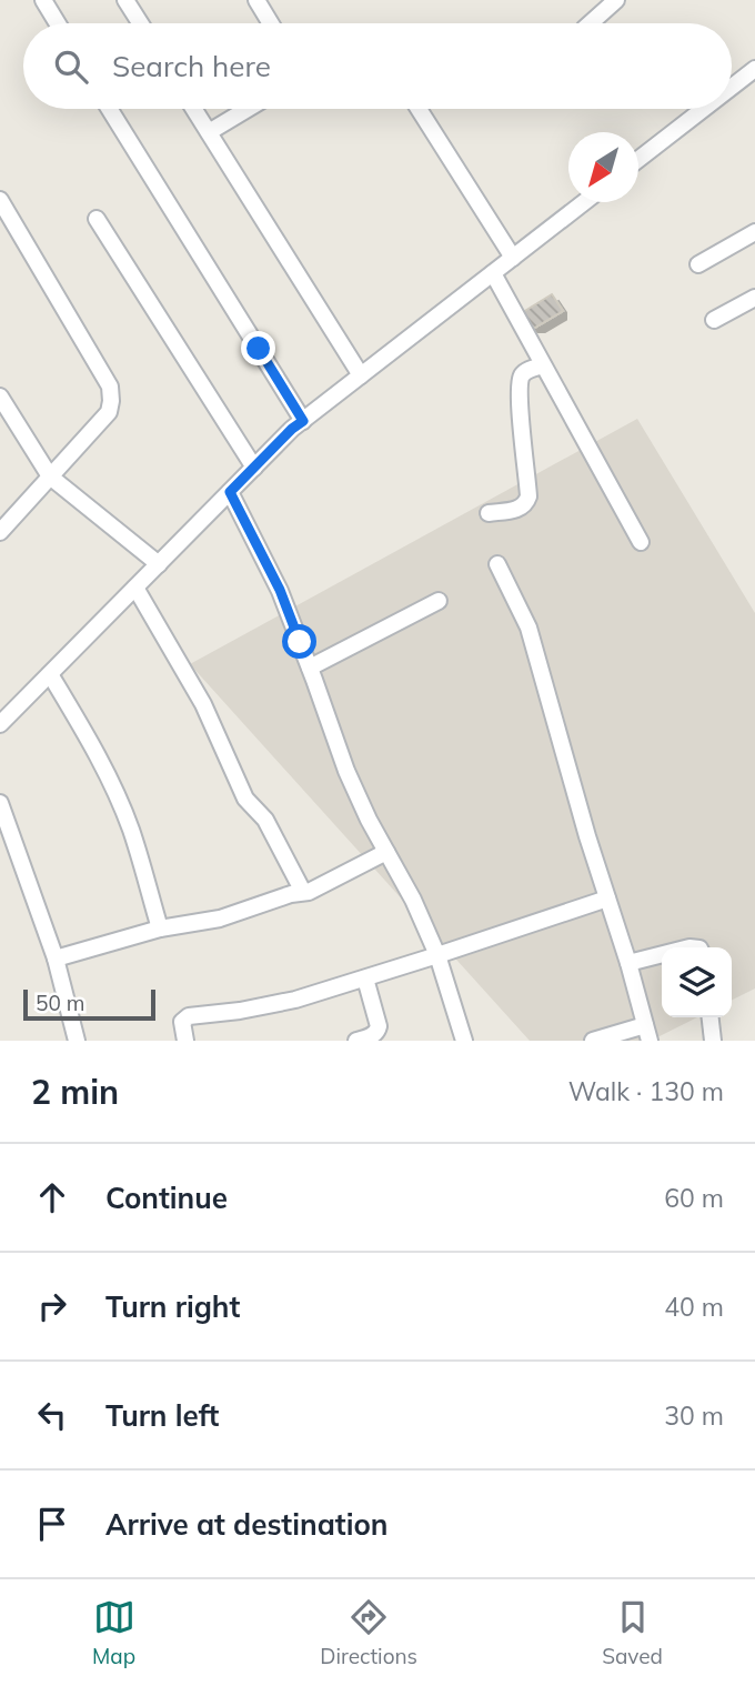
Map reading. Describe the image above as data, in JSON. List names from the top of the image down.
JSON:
{
  "scale_bar": "50 m",
  "north": "bottom left",
  "page": {
    "search": "Search here",
    "scale": "50 m",
    "heading": ["2 min", "Walk · 130 m"],
    "list": [
      ["Continue", "60 m"],
      ["Turn right", "40 m"],
      ["Turn left", "30 m"],
      "Arrive at destination"
    ],
    "nav": ["Map", "Directions", "Saved"]
  }
}
